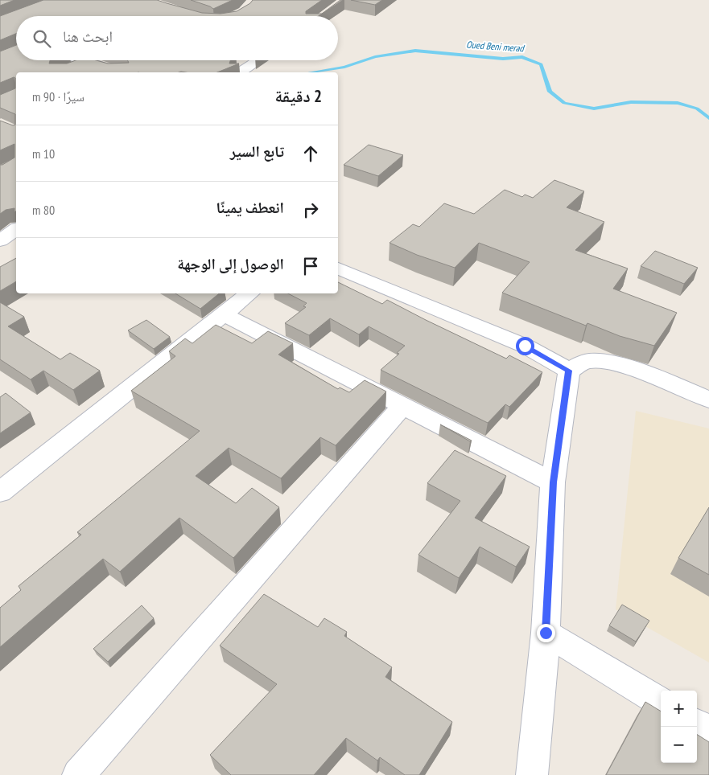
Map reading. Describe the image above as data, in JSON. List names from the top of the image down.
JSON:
{
  "water": ["Oued Beni merad"],
  "page": {
    "search": "ابحث هنا",
    "heading": ["2 دقيقة", "سيرًا · 90 m"],
    "list": [
      ["تابع السير", "10 m"],
      ["انعطف يمينًا", "80 m"],
      "الوصول إلى الوجهة"
    ],
    "map_buttons": ["+", "−"]
  }
}
